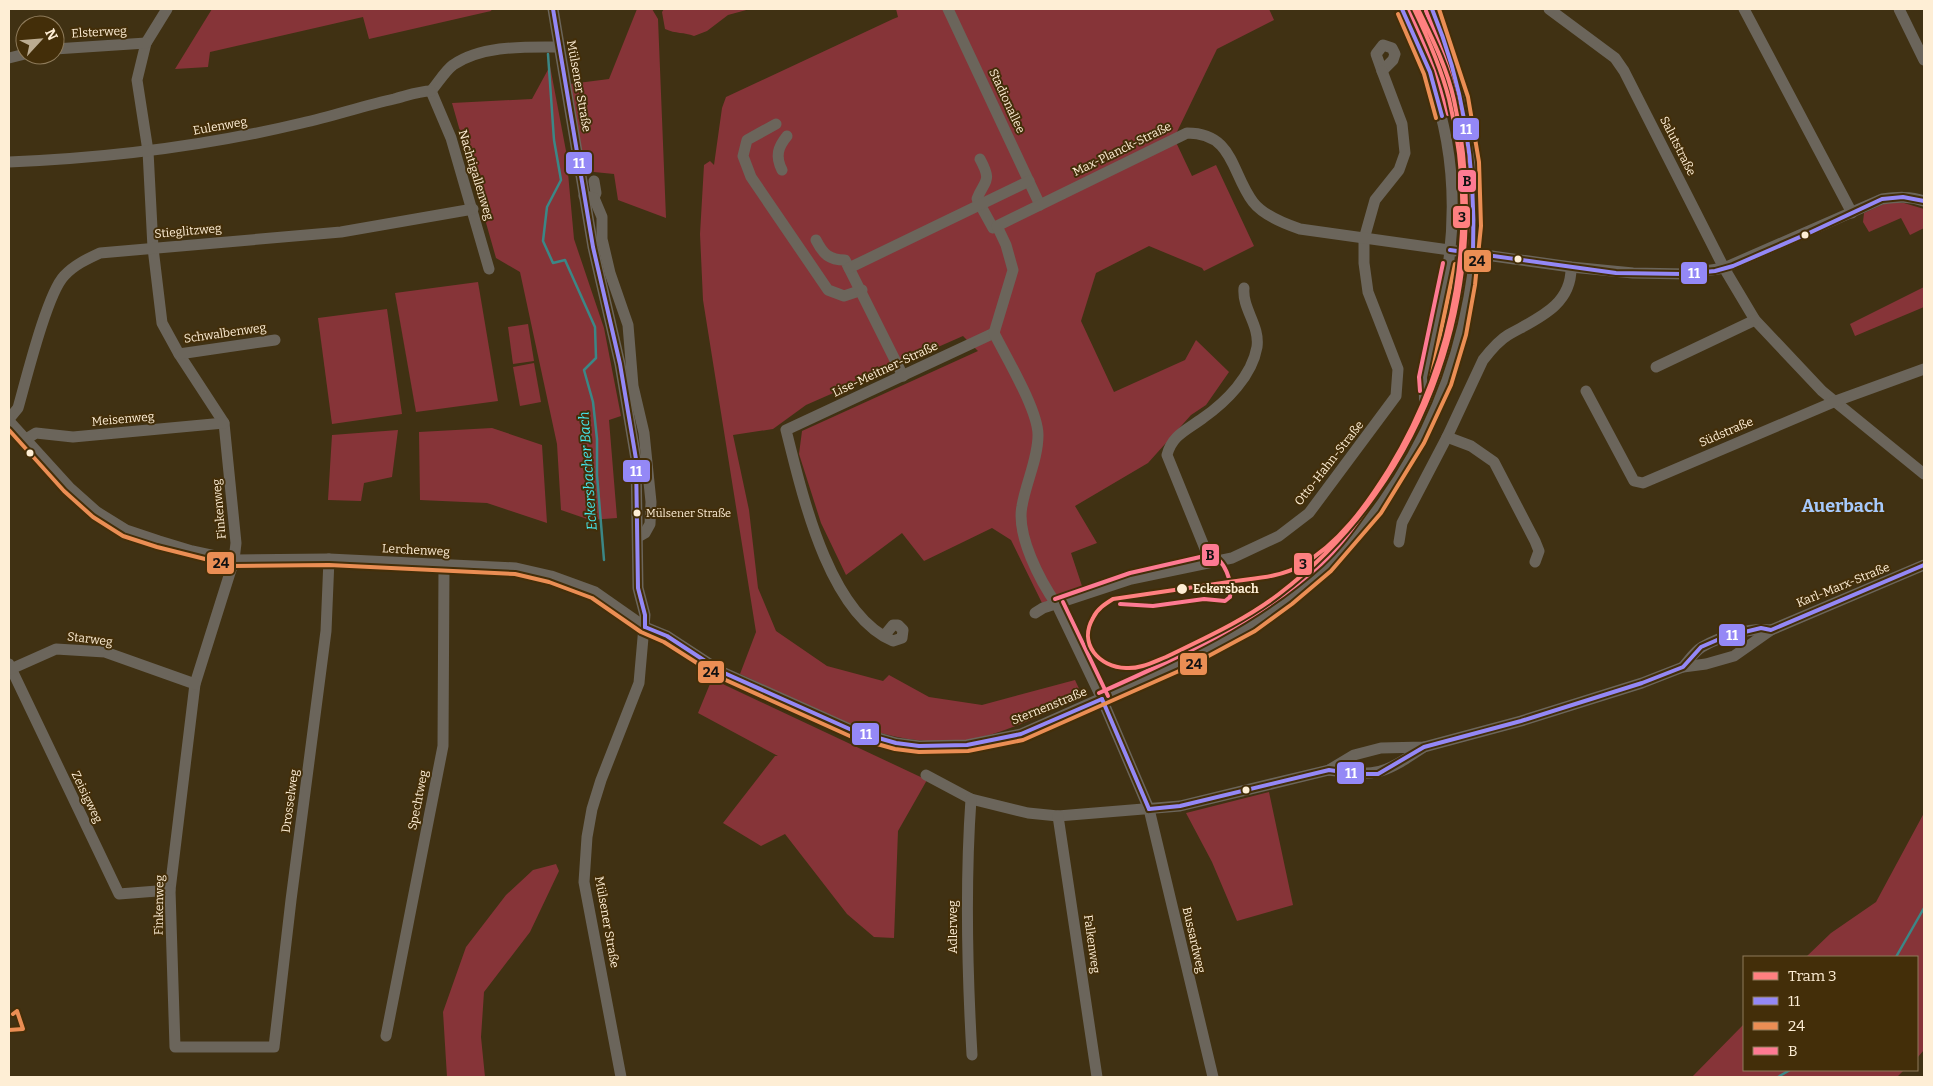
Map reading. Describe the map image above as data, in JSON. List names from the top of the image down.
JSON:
{
  "streets": {
    "street": [
      "Elsterweg",
      "Mülsener Straße",
      "Stadionallee",
      "Eulenweg",
      "Salutstraße",
      "Max-Planck-Straße",
      "Nachtigallenweg",
      "Stieglitzweg",
      "Schwalbenweg",
      "Lise-Meitner-Straße",
      "Meisenweg",
      "Südstraße",
      "Otto-Hahn-Straße",
      "Finkenweg",
      "Lerchenweg",
      "Karl-Marx-Straße",
      "Starweg",
      "Sternenstraße",
      "Zeisigweg",
      "Spechtweg",
      "Drosselweg",
      "Adlerweg",
      "Bussardweg",
      "Falkenweg"
    ]
  },
  "crossings": [
    ["Elsterweg", "Finkenweg"],
    ["Mülsener Straße", "Lerchenweg"],
    ["Stadionallee", "Max-Planck-Straße"],
    ["Eulenweg", "Nachtigallenweg"],
    ["Eulenweg", "Finkenweg"],
    ["Salutstraße", "Max-Planck-Straße"],
    ["Salutstraße", "Südstraße"],
    ["Max-Planck-Straße", "Otto-Hahn-Straße"],
    ["Max-Planck-Straße", "Sternenstraße"],
    ["Nachtigallenweg", "Stieglitzweg"],
    ["Stieglitzweg", "Finkenweg"],
    ["Stieglitzweg", "Lerchenweg"],
    ["Schwalbenweg", "Finkenweg"],
    ["Lise-Meitner-Straße", "Bussardweg"],
    ["Meisenweg", "Finkenweg"],
    ["Meisenweg", "Lerchenweg"],
    ["Otto-Hahn-Straße", "Bussardweg"],
    ["Finkenweg", "Lerchenweg"],
    ["Finkenweg", "Starweg"],
    ["Finkenweg", "Zeisigweg"],
    ["Finkenweg", "Drosselweg"],
    ["Lerchenweg", "Sternenstraße"],
    ["Lerchenweg", "Spechtweg"],
    ["Lerchenweg", "Drosselweg"],
    ["Karl-Marx-Straße", "Adlerweg"],
    ["Karl-Marx-Straße", "Bussardweg"],
    ["Karl-Marx-Straße", "Falkenweg"],
    ["Starweg", "Zeisigweg"],
    ["Sternenstraße", "Bussardweg"]
  ],
  "districts": ["Auerbach"],
  "water": ["Eckersbacher Bach"],
  "places": ["Mülsener Straße", "Eckersbach"],
  "lines": [
    "tram line 3",
    "transit line 11",
    "transit line 24",
    "transit line B"
  ],
  "legend": [
    "Tram 3",
    "11",
    "24",
    "B"
  ],
  "north": "top right"
}
